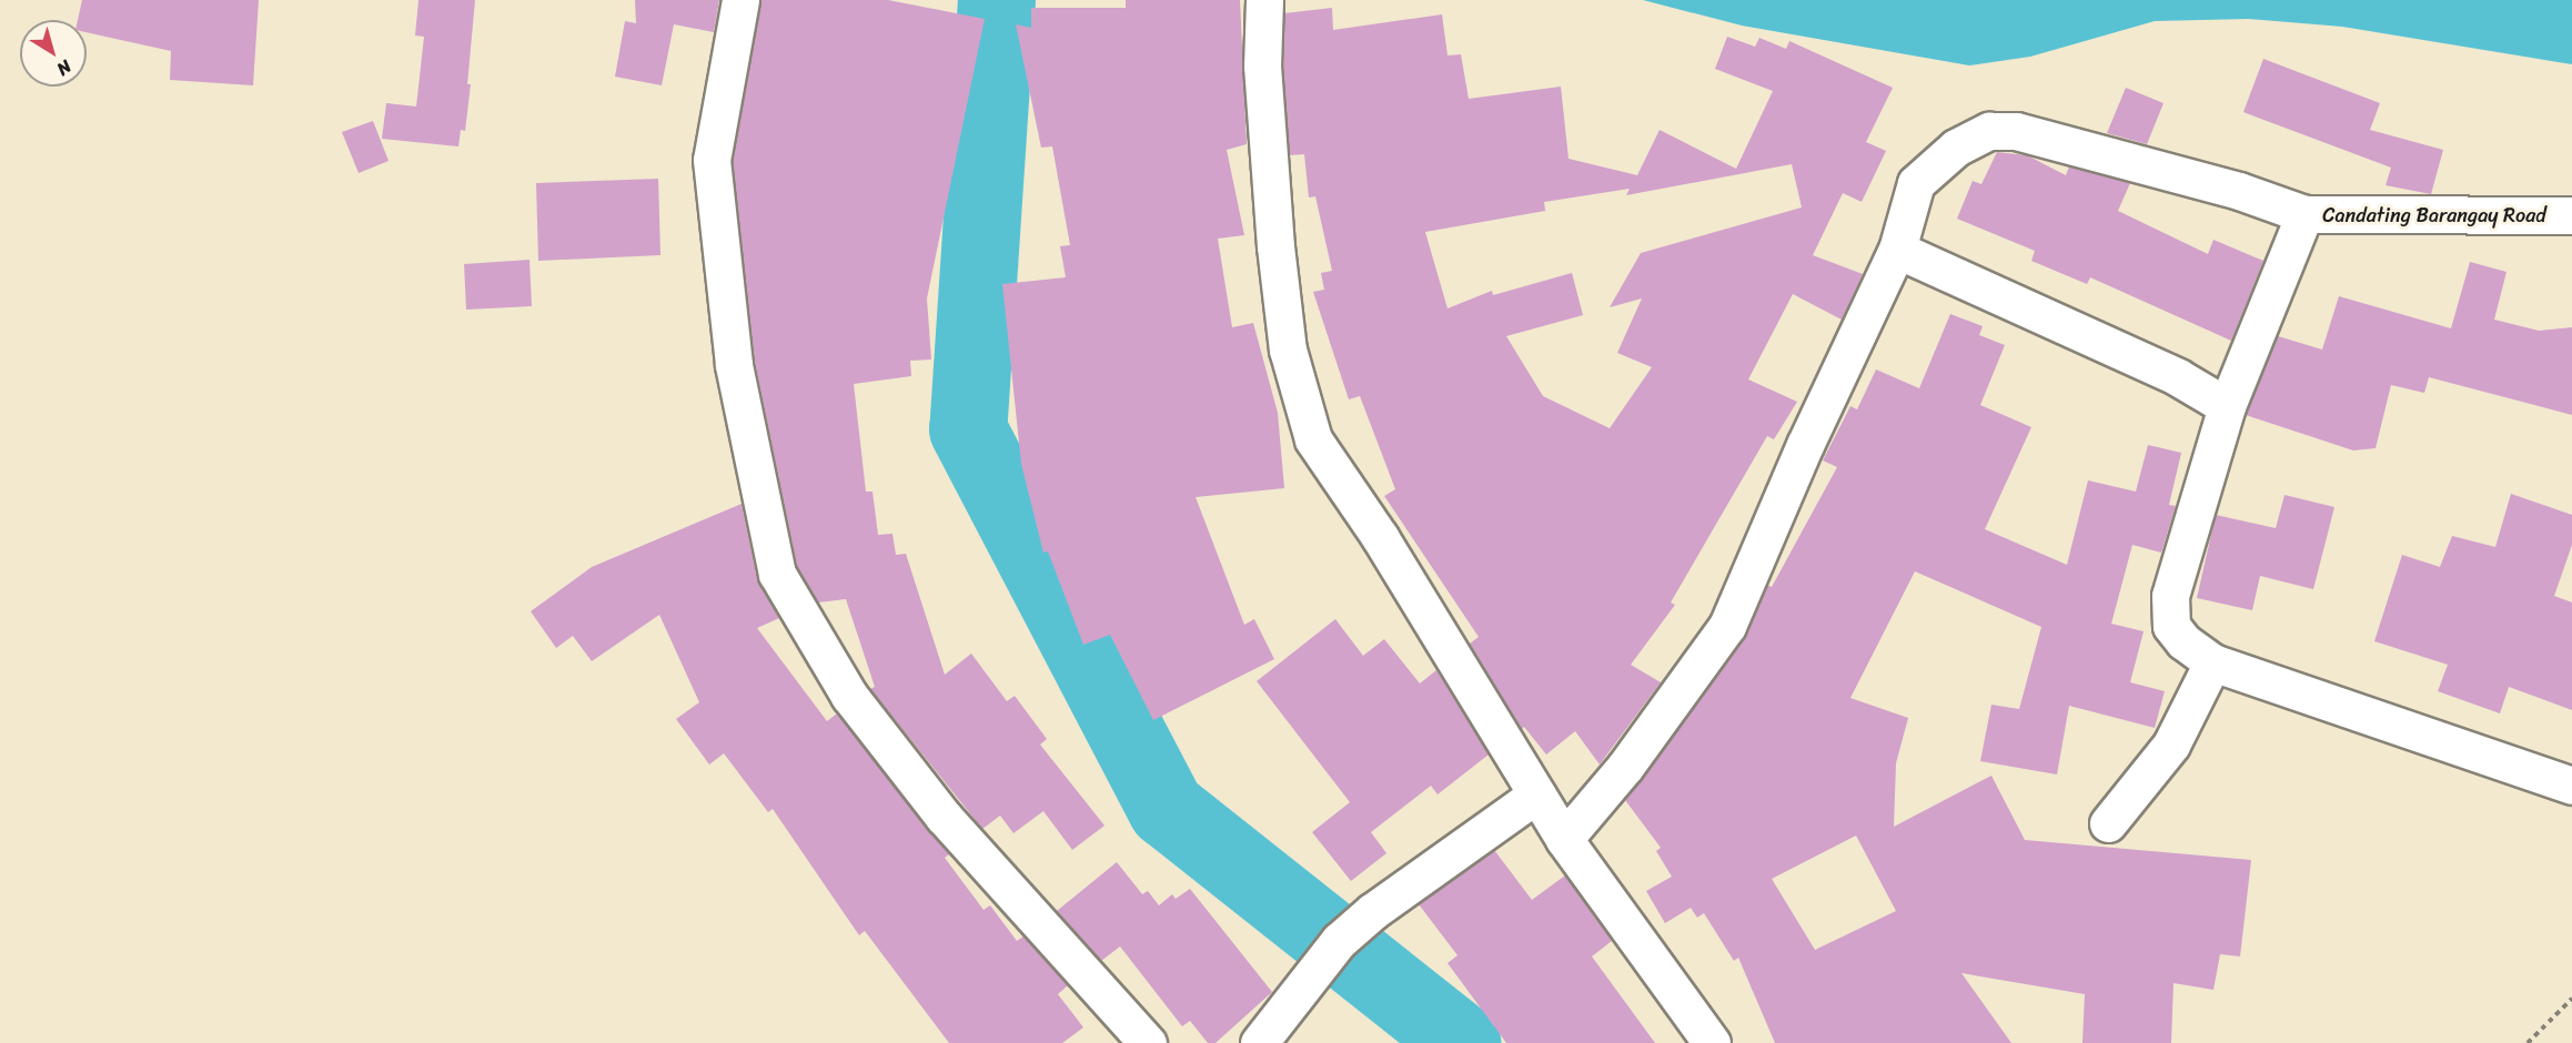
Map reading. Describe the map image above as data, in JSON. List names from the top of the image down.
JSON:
{
  "streets": {
    "street": ["Candating Barangay Road"]
  },
  "north": "bottom right"
}
